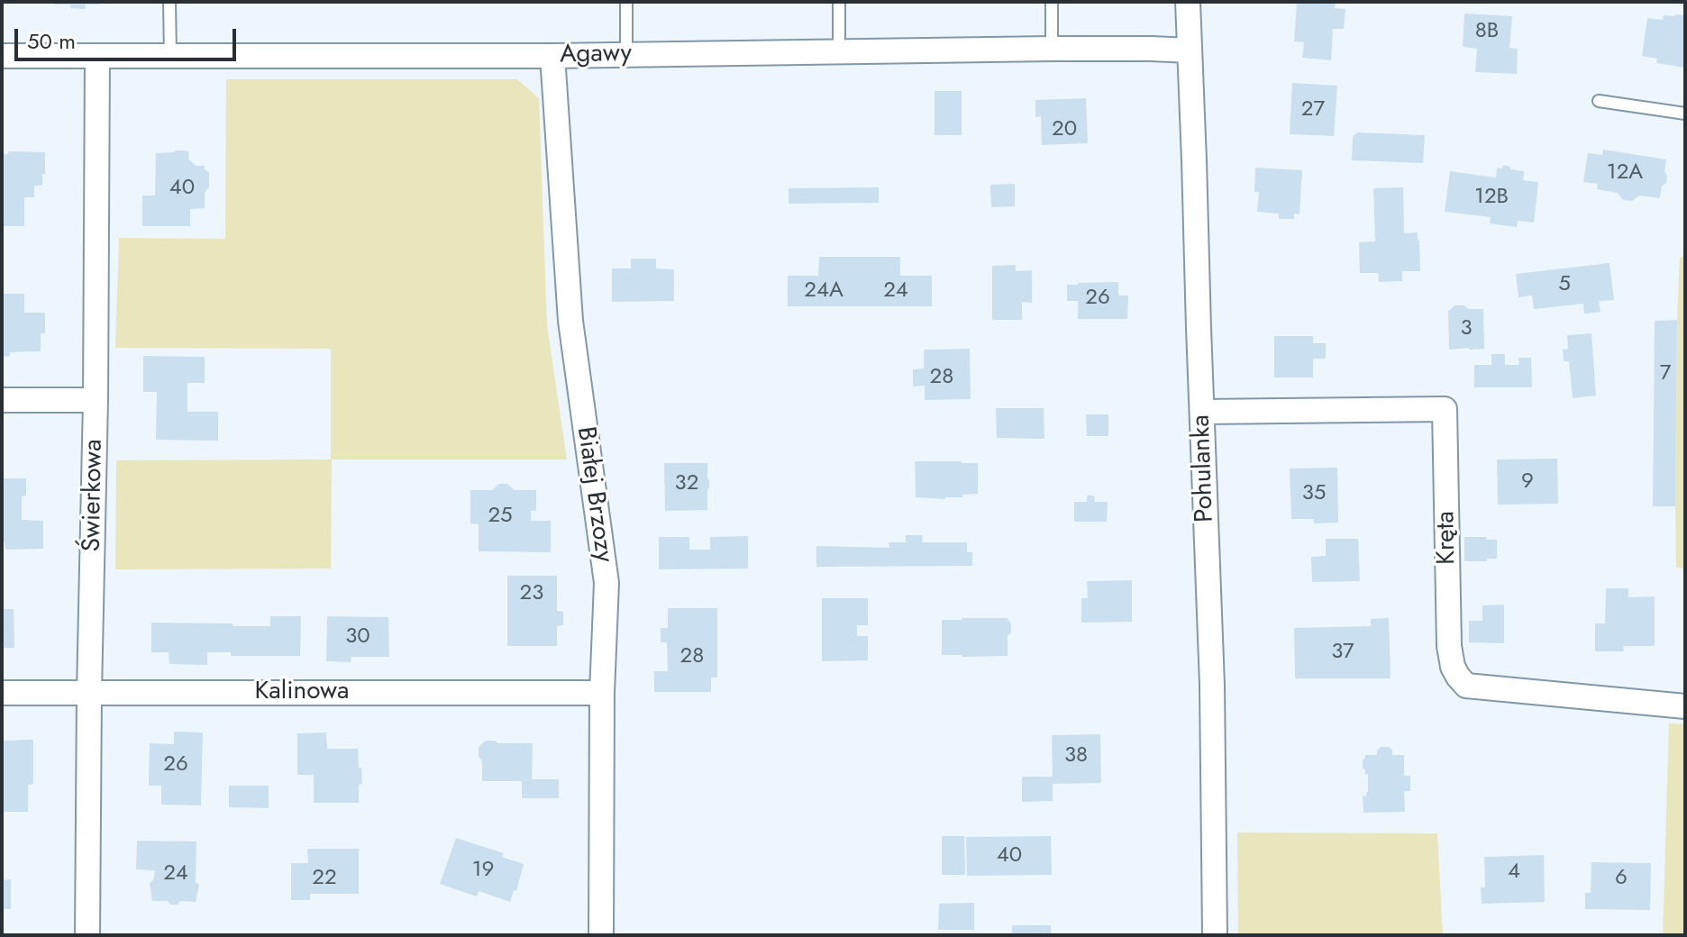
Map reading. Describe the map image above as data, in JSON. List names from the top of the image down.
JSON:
{
  "streets": {
    "street": [
      "Agawy",
      "Pohulanka",
      "Białej Brzozy",
      "Świerkowa",
      "Kręta",
      "Kalinowa"
    ]
  },
  "crossings": [
    ["Agawy", "Pohulanka"],
    ["Agawy", "Białej Brzozy"],
    ["Agawy", "Świerkowa"],
    ["Pohulanka", "Kręta"],
    ["Białej Brzozy", "Kalinowa"],
    ["Świerkowa", "Kalinowa"]
  ],
  "house_numbers": [
    "8B",
    "27",
    "20",
    "12A",
    "40",
    "12B",
    "5",
    "24A",
    "24",
    "26",
    "3",
    "7",
    "28",
    "9",
    "32",
    "35",
    "25",
    "23",
    "30",
    "37",
    "28",
    "38",
    "26",
    "40",
    "19",
    "4",
    "24",
    "22",
    "6"
  ],
  "scale_bar": "50 m"
}
